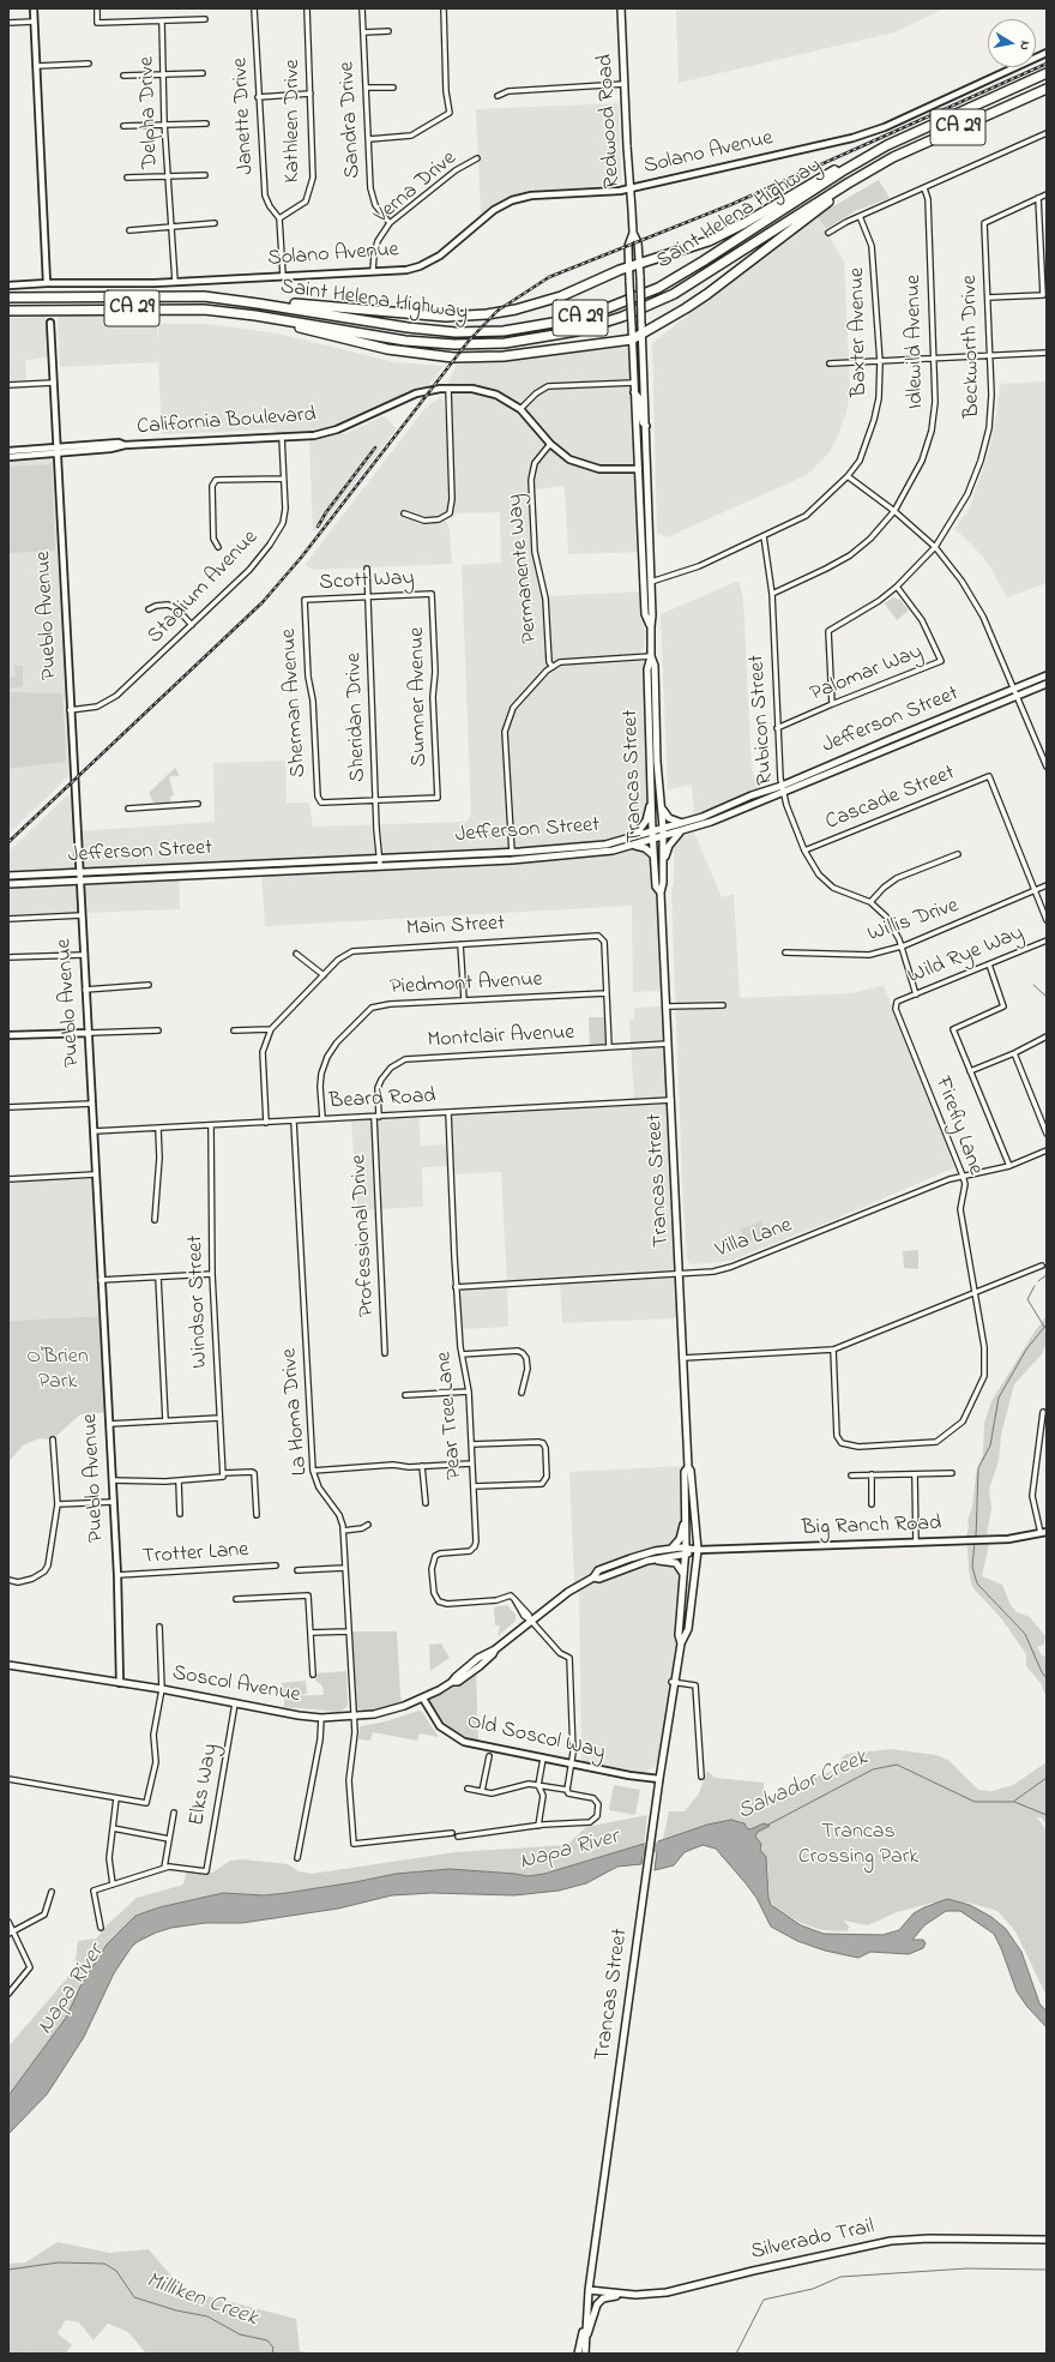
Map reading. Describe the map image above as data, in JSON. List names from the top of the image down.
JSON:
{
  "streets": {
    "highway": ["CA 29", "Saint Helena Highway"],
    "main road": [
      "Redwood Road",
      "Jefferson Street",
      "Trancas Street",
      "Soscol Avenue",
      "Silverado Trail"
    ],
    "street": [
      "Delpha Drive",
      "Janette Drive",
      "Sandra Drive",
      "Kathleen Drive",
      "Solano Avenue",
      "Verna Drive",
      "Baxter Avenue",
      "Idlewild Avenue",
      "Beckworth Drive",
      "California Boulevard",
      "Permanente Way",
      "Scott Way",
      "Stadium Avenue",
      "Pueblo Avenue",
      "Palomar Way",
      "Sumner Avenue",
      "Sherman Avenue",
      "Sheridan Drive",
      "Rubicon Street",
      "Cascade Street",
      "Willis Drive",
      "Main Street",
      "Wild Rye Way",
      "Piedmont Avenue",
      "Montclair Avenue",
      "Beard Road",
      "Firefly Lane",
      "Professional Drive",
      "Villa Lane",
      "Windsor Street",
      "La Homa Drive",
      "Pear Tree Lane",
      "Big Ranch Road",
      "Trotter Lane",
      "Old Soscol Way",
      "Elks Way"
    ]
  },
  "crossings": [
    ["Delpha Drive", "Solano Avenue"],
    ["Janette Drive", "Kathleen Drive"],
    ["Sandra Drive", "Verna Drive"],
    ["Redwood Road", "Solano Avenue"],
    ["Redwood Road", "Trancas Street"],
    ["Solano Avenue", "Verna Drive"],
    ["Baxter Avenue", "Rubicon Street"],
    ["Baxter Avenue", "Trancas Street"],
    ["Idlewild Avenue", "Rubicon Street"],
    ["Beckworth Drive", "Palomar Way"],
    ["California Boulevard", "Permanente Way"],
    ["California Boulevard", "Stadium Avenue"],
    ["California Boulevard", "Pueblo Avenue"],
    ["California Boulevard", "Trancas Street"],
    ["Scott Way", "Sumner Avenue"],
    ["Scott Way", "Sherman Avenue"],
    ["Scott Way", "Sheridan Drive"],
    ["Stadium Avenue", "Pueblo Avenue"],
    ["Pueblo Avenue", "Jefferson Street"],
    ["Pueblo Avenue", "Beard Road"],
    ["Pueblo Avenue", "Trotter Lane"],
    ["Pueblo Avenue", "Soscol Avenue"],
    ["Palomar Way", "Rubicon Street"],
    ["Sumner Avenue", "Sherman Avenue"],
    ["Sumner Avenue", "Sheridan Drive"],
    ["Sherman Avenue", "Sheridan Drive"],
    ["Sheridan Drive", "Jefferson Street"],
    ["Rubicon Street", "Jefferson Street"],
    ["Rubicon Street", "Cascade Street"],
    ["Rubicon Street", "Willis Drive"],
    ["Rubicon Street", "Wild Rye Way"],
    ["Jefferson Street", "Trancas Street"],
    ["Trancas Street", "Montclair Avenue"],
    ["Trancas Street", "Beard Road"],
    ["Trancas Street", "Villa Lane"],
    ["Trancas Street", "Big Ranch Road"],
    ["Trancas Street", "Soscol Avenue"],
    ["Trancas Street", "Old Soscol Way"],
    ["Trancas Street", "Silverado Trail"],
    ["Cascade Street", "Willis Drive"],
    ["Main Street", "Piedmont Avenue"],
    ["Main Street", "Montclair Avenue"],
    ["Wild Rye Way", "Firefly Lane"],
    ["Piedmont Avenue", "Beard Road"],
    ["Montclair Avenue", "Beard Road"],
    ["Montclair Avenue", "Professional Drive"],
    ["Beard Road", "Professional Drive"],
    ["Beard Road", "Windsor Street"],
    ["Beard Road", "La Homa Drive"],
    ["Beard Road", "Pear Tree Lane"],
    ["Firefly Lane", "Villa Lane"],
    ["Villa Lane", "Pear Tree Lane"],
    ["La Homa Drive", "Soscol Avenue"],
    ["Pear Tree Lane", "Soscol Avenue"],
    ["Pear Tree Lane", "Old Soscol Way"],
    ["Big Ranch Road", "Soscol Avenue"],
    ["Soscol Avenue", "Old Soscol Way"],
    ["Soscol Avenue", "Elks Way"]
  ],
  "water": ["Salvador Creek", "Napa River", "Milliken Creek"],
  "parks": ["O'Brien Park", "Trancas Crossing Park"],
  "north": "right"
}
